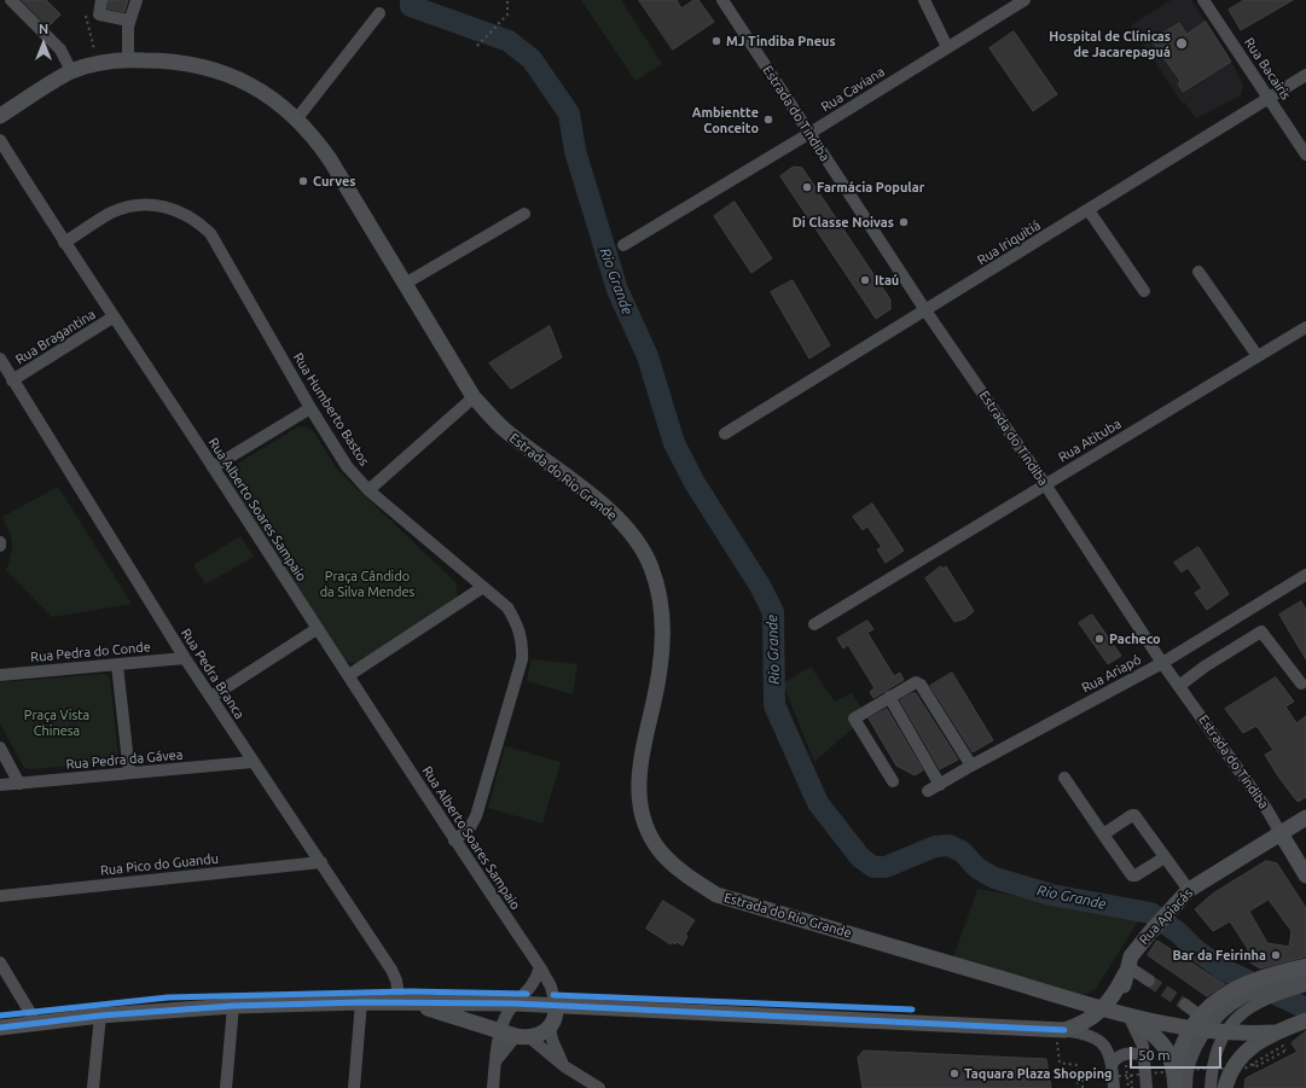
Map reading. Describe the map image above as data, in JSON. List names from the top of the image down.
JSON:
{
  "streets": {
    "main road": ["Estrada do Tindiba", "Estrada do Rio Grande", "Rua Apiacás"],
    "street": [
      "Rua Bacairis",
      "Rua Caviana",
      "Rua Iriquitiá",
      "Rua Bragantina",
      "Rua Humberto Bastos",
      "Rua Atituba",
      "Rua Alberto Soares Sampaio",
      "Rua Pedra do Conde",
      "Rua Pedra Branca",
      "Rua Ariapó",
      "Rua Pedra da Gávea",
      "Rua Pico do Guandu"
    ]
  },
  "crossings": [
    ["Rua Bacairis", "Rua Iriquitiá"],
    ["Rua Caviana", "Estrada do Tindiba"],
    ["Estrada do Tindiba", "Rua Iriquitiá"],
    ["Estrada do Tindiba", "Rua Atituba"],
    ["Estrada do Tindiba", "Rua Ariapó"],
    ["Estrada do Tindiba", "Rua Apiacás"],
    ["Rua Bragantina", "Rua Alberto Soares Sampaio"],
    ["Rua Bragantina", "Rua Pedra Branca"],
    ["Rua Humberto Bastos", "Rua Alberto Soares Sampaio"],
    ["Estrada do Rio Grande", "Rua Apiacás"],
    ["Rua Pedra do Conde", "Rua Pedra Branca"],
    ["Rua Pedra Branca", "Rua Pedra da Gávea"],
    ["Rua Pedra Branca", "Rua Pico do Guandu"]
  ],
  "water": ["Rio Grande"],
  "parks": ["Praça Cândido da Silva Mendes", "Praça Vista Chinesa"],
  "places": [
    "MJ Tindiba Pneus",
    "Hospital de Clínicas de Jacarepaguá",
    "Ambientte Conceito",
    "Curves",
    "Farmácia Popular",
    "Di Classe Noivas",
    "Itaú",
    "Pacheco",
    "Bar da Feirinha",
    "Taquara Plaza Shopping"
  ],
  "scale_bar": "50 m",
  "north": "top"
}
